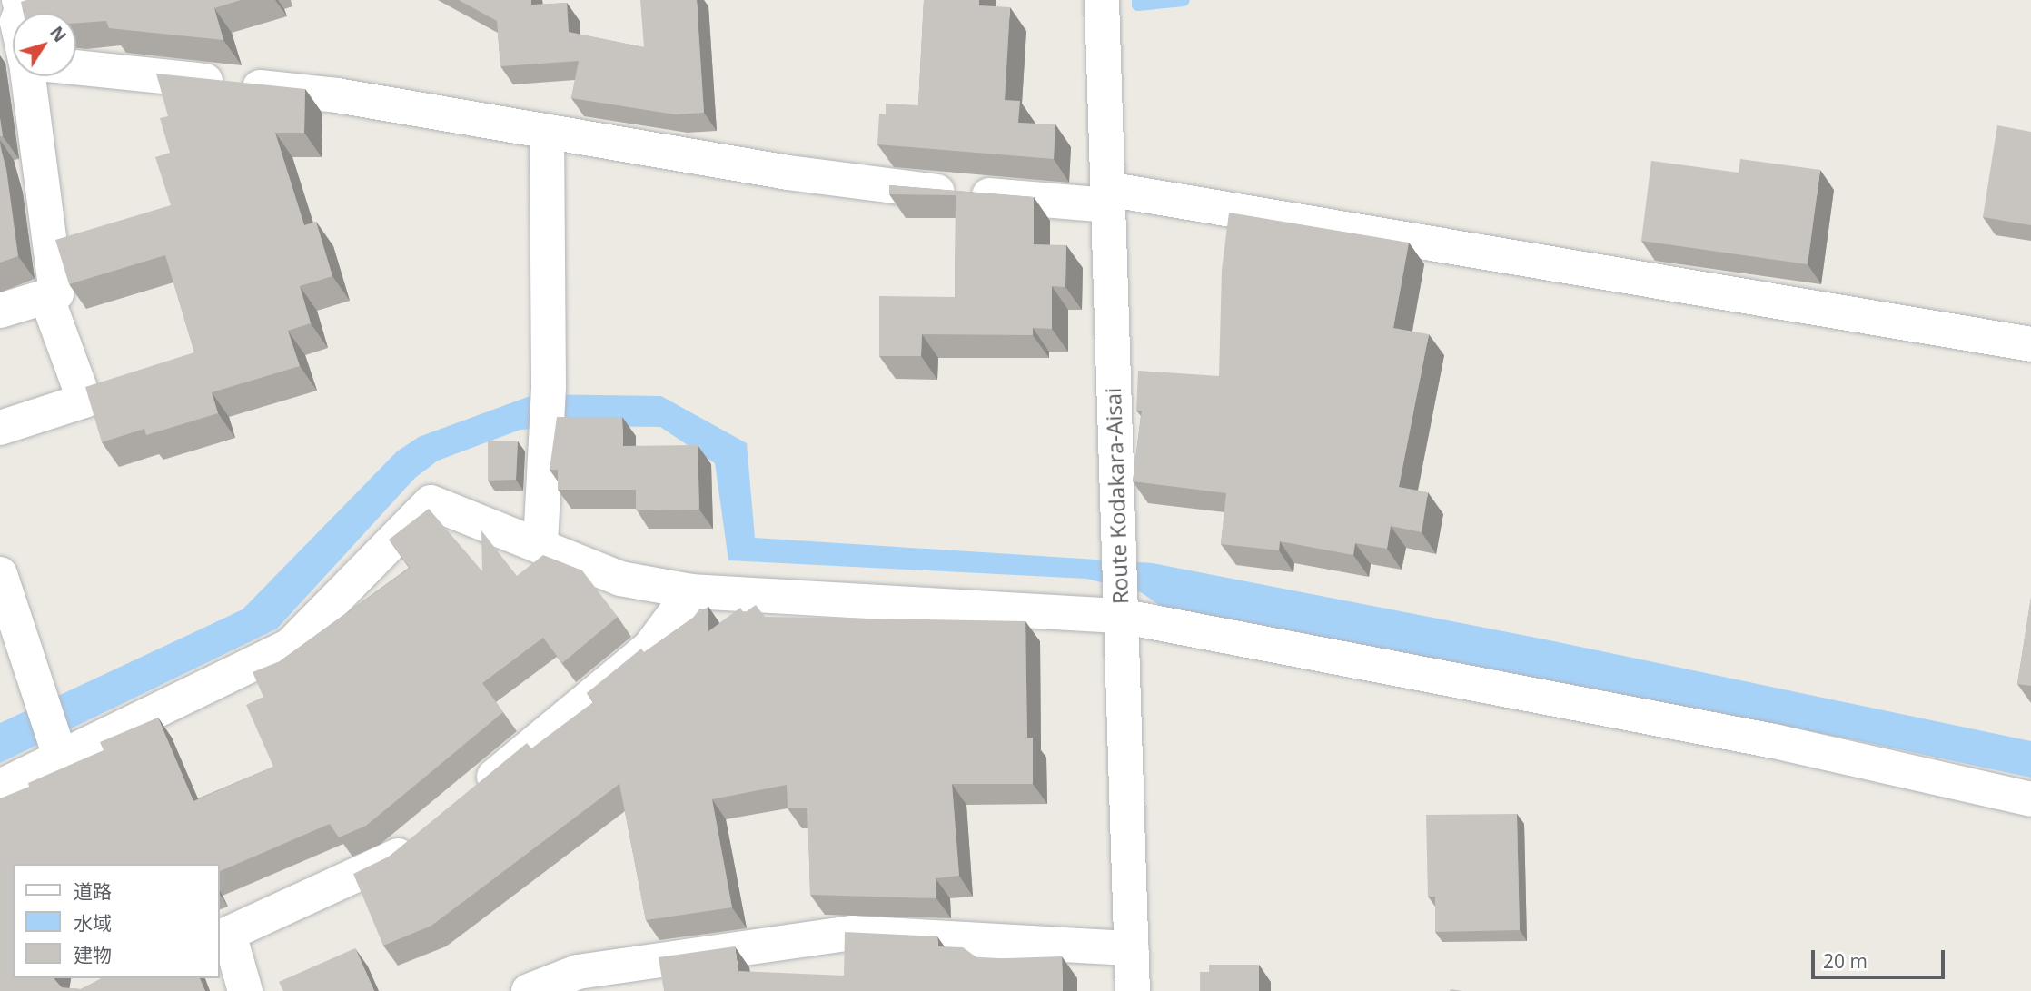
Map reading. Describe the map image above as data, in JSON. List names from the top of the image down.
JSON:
{
  "streets": {
    "street": ["Route Kodakara-Aisai"]
  },
  "legend": ["道路", "水域", "建物"],
  "scale_bar": "20 m",
  "north": "top right"
}
